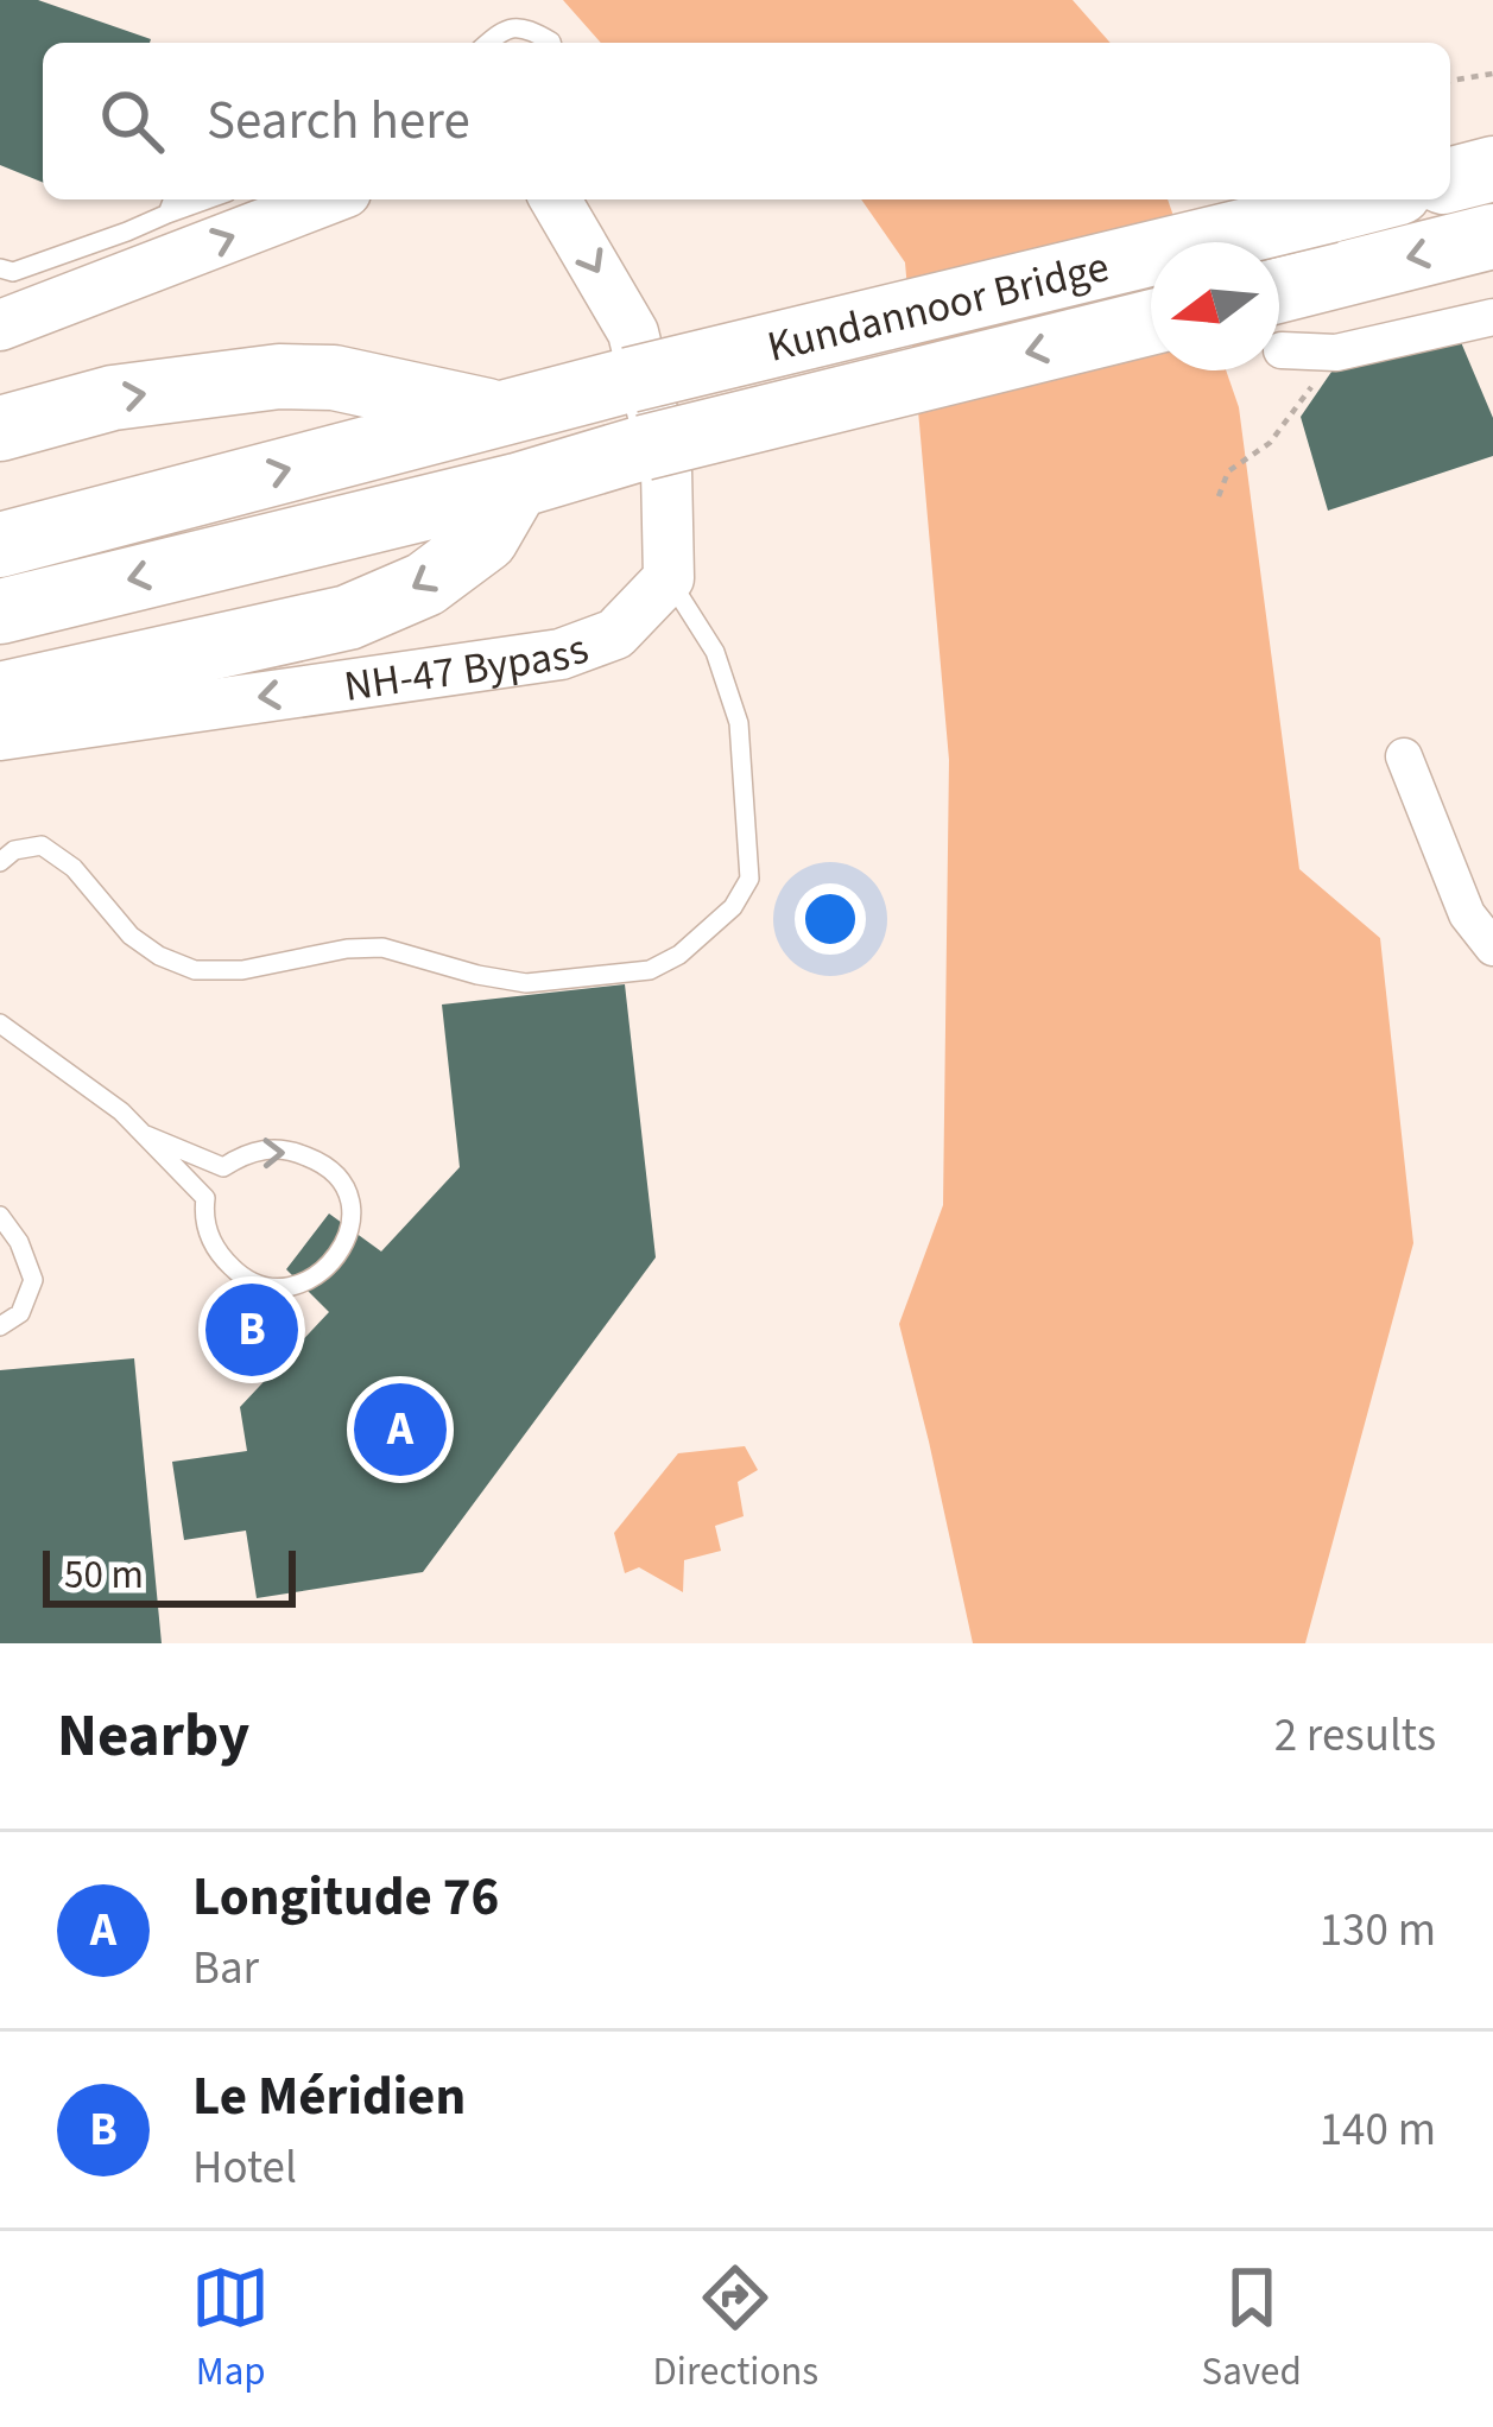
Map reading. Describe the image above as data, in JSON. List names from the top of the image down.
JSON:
{
  "streets": {
    "highway": ["Kundannoor Bridge"],
    "street": ["NH-47 Bypass"]
  },
  "one_way": ["NH-47 Bypass"],
  "scale_bar": "50 m",
  "north": "left",
  "page": {
    "search": "Search here",
    "pins": ["B", "A"],
    "scale": "50 m",
    "heading": ["Nearby", "2 results"],
    "list": [
      {
        "mark": "A",
        "name": "Longitude 76",
        "note": "Bar",
        "value": "130 m"
      },
      {
        "mark": "B",
        "name": "Le Méridien",
        "note": "Hotel",
        "value": "140 m"
      }
    ],
    "nav": ["Map", "Directions", "Saved"]
  }
}
